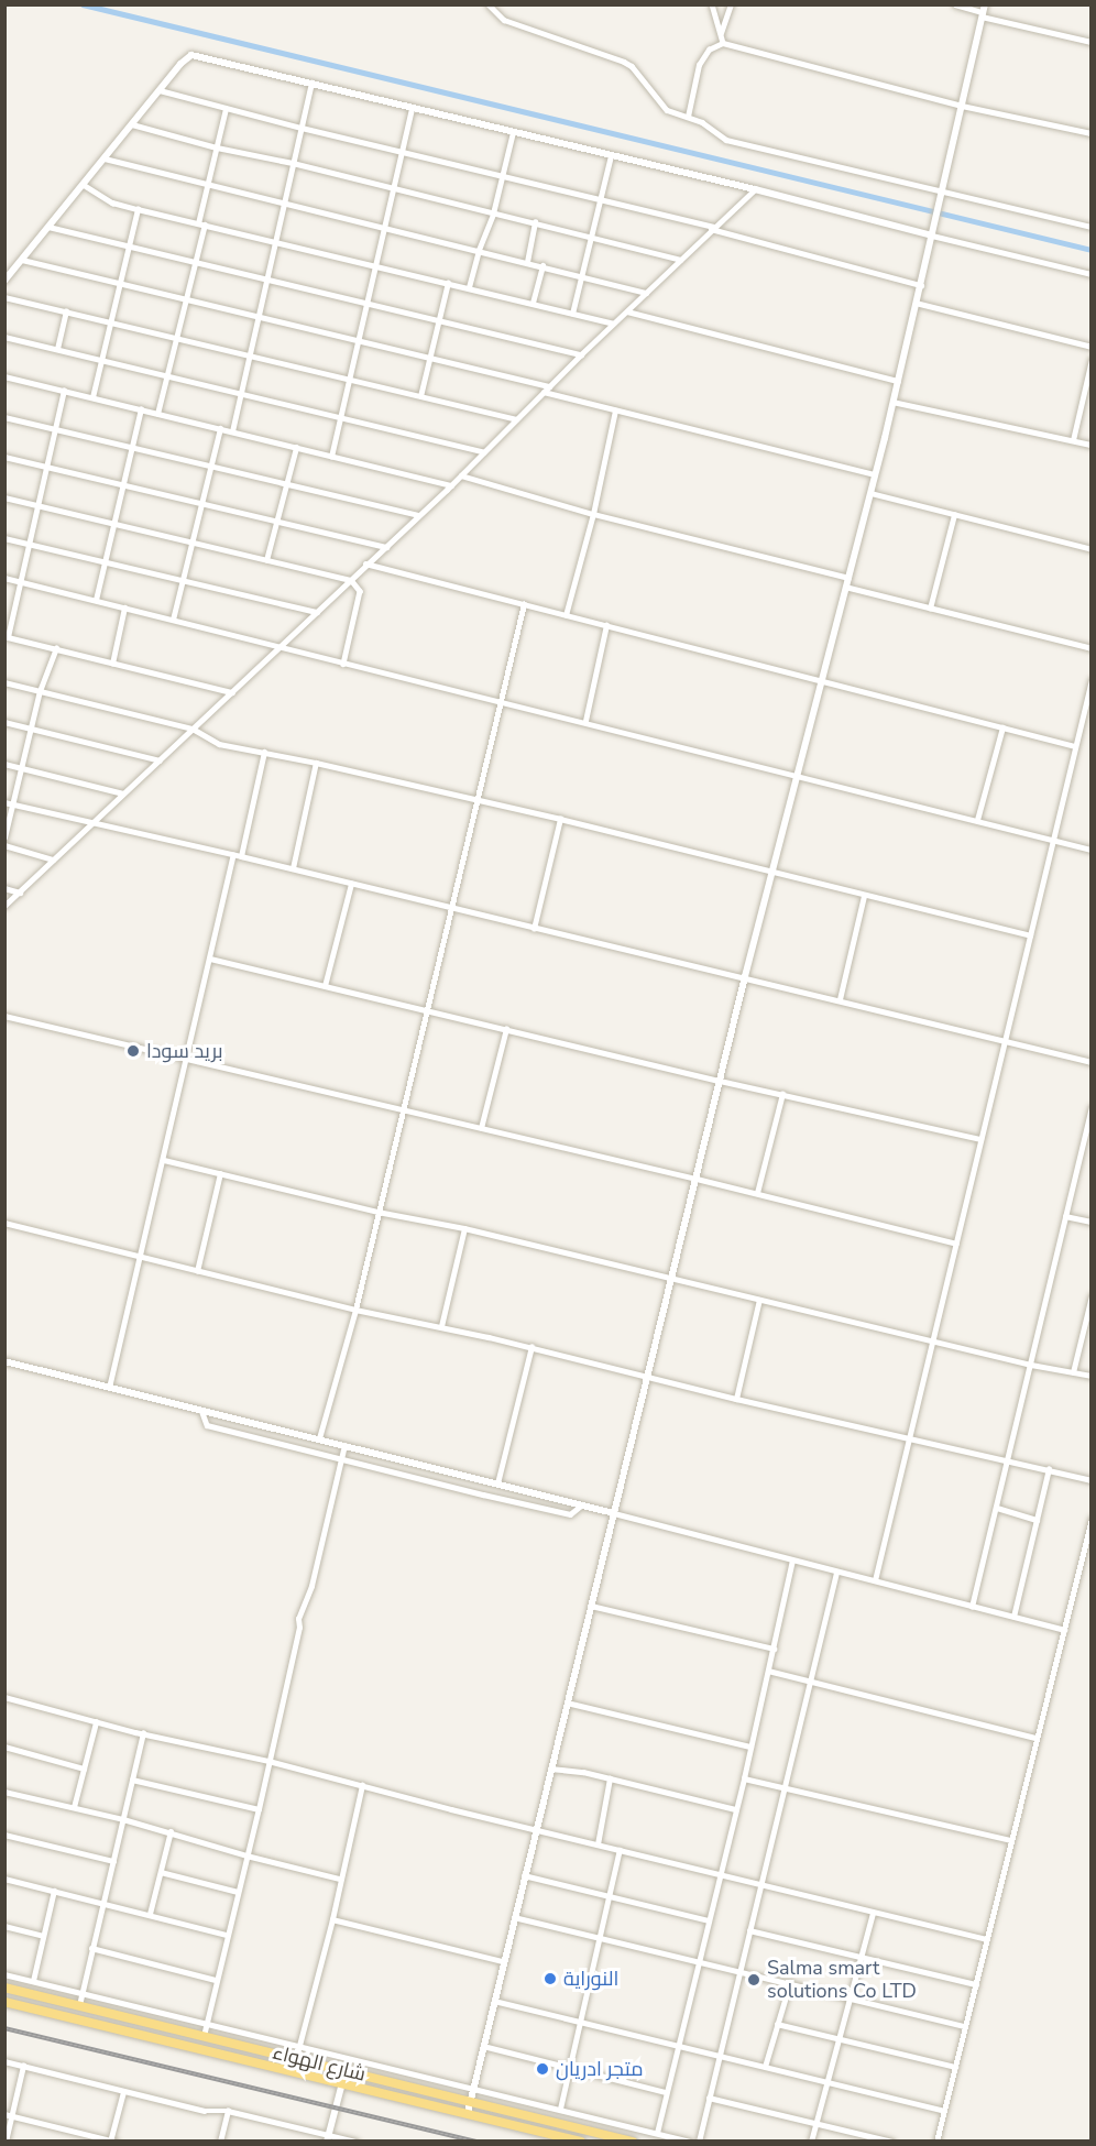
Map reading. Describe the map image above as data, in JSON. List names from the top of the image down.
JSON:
{
  "streets": {
    "highway": ["شارع الهواء"]
  },
  "places": [
    "بريد سودا",
    "النوراية",
    "Salma smart solutions Co LTD",
    "متجر ادريان"
  ]
}
